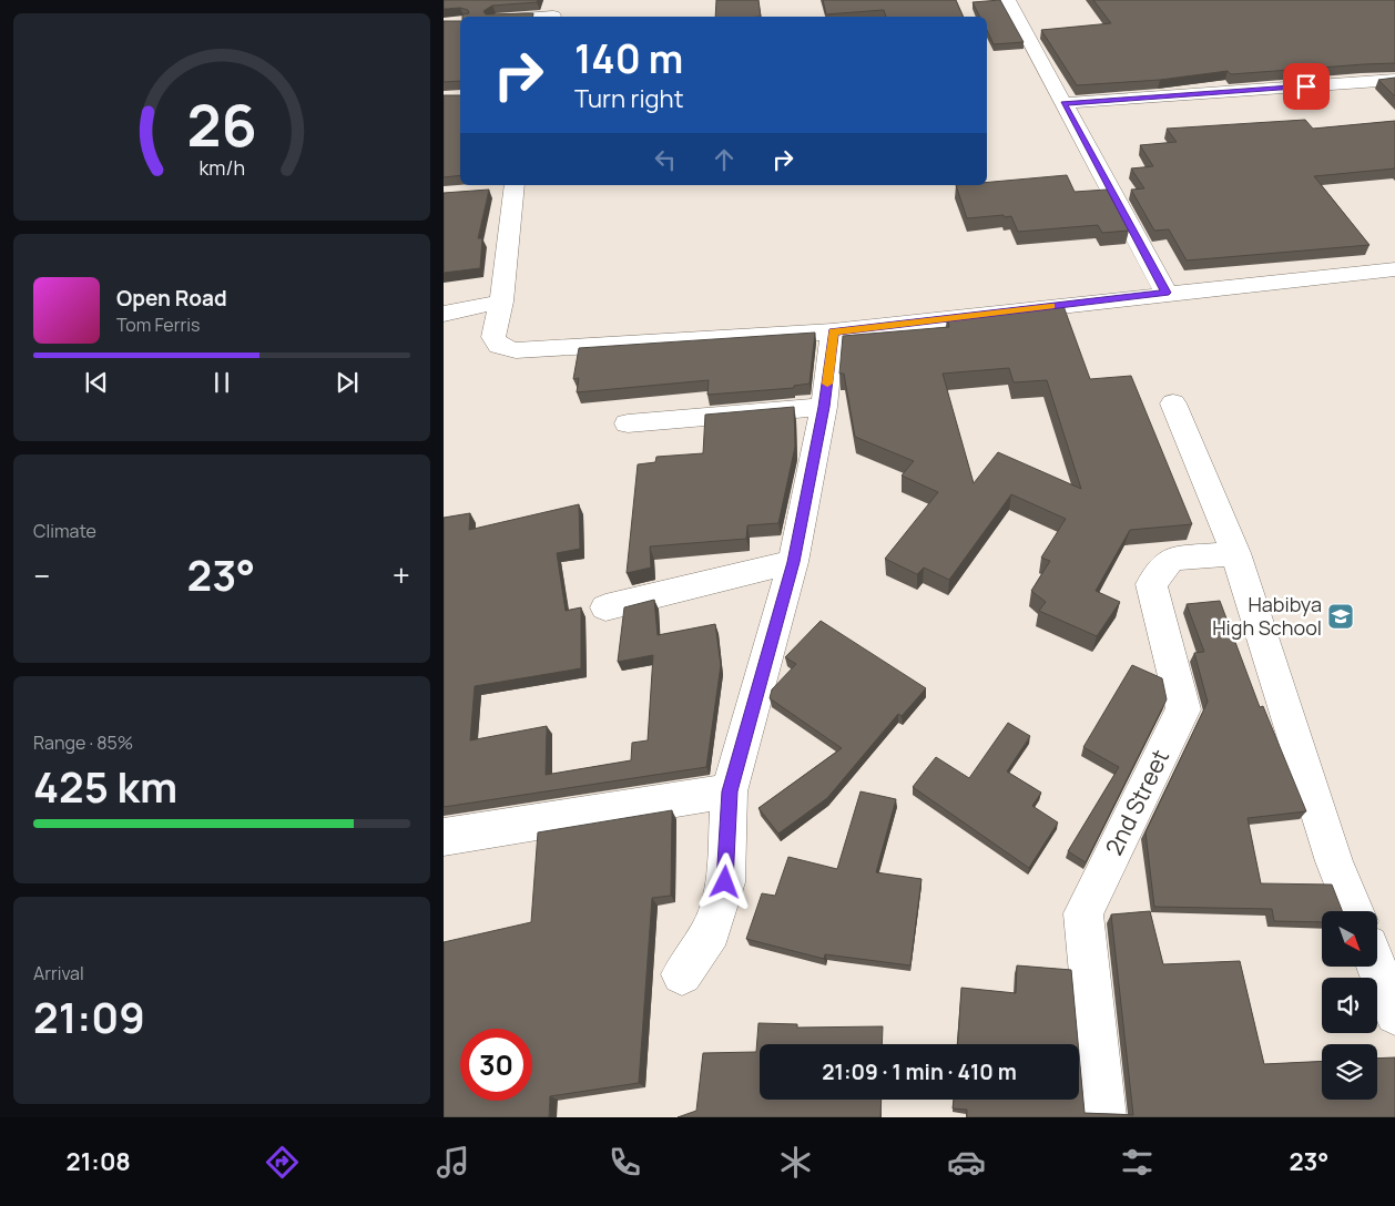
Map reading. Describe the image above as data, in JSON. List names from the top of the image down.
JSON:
{
  "streets": {
    "street": ["2nd Street"]
  },
  "places": {
    "school or university": ["Habibya High School"]
  },
  "north": "bottom right",
  "page": {
    "turn": ["140 m", "Turn right"],
    "song": ["Open Road", "Tom Ferris"],
    "tile": [
      "Climate",
      ["Range · 85%", "425 km"],
      ["Arrival", "21:09"]
    ],
    "heat": ["−", "23°", "+"],
    "limit": "30",
    "trip": "21:09 · 1 min · 410 m",
    "tabs": ["21:08", "23°"],
    "gauge": ["26", "km/h"]
  }
}
